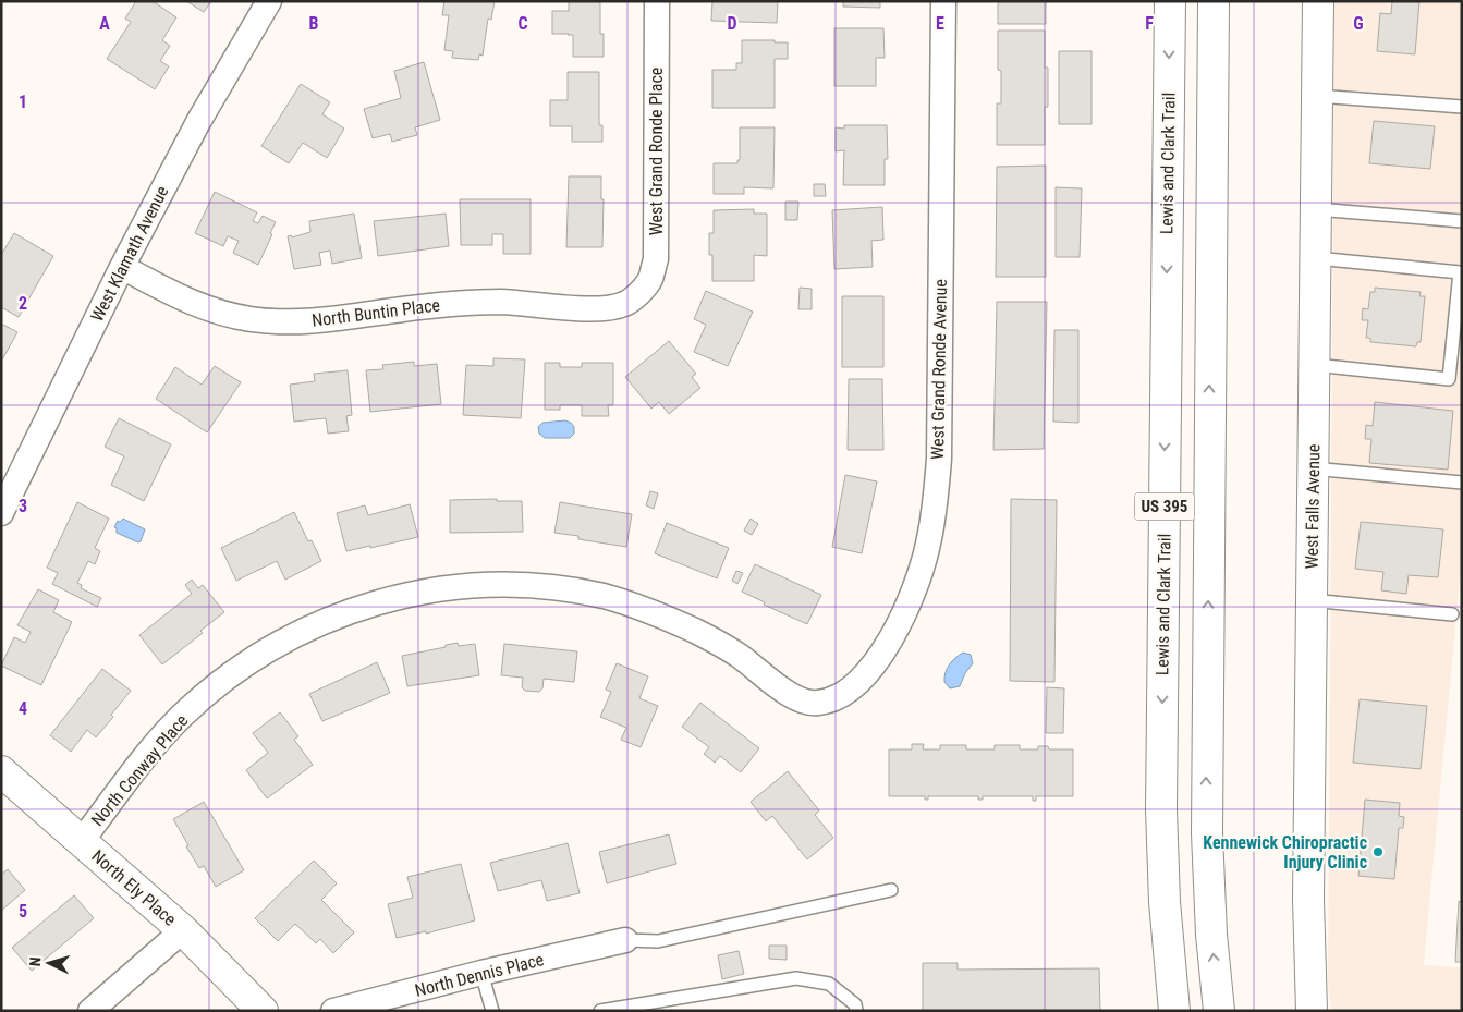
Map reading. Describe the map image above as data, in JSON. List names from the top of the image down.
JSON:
{
  "streets": {
    "main road": [
      "Lewis and Clark Trail",
      "US 395",
      "West Falls Avenue",
      "North Ely Place"
    ],
    "street": [
      "West Grand Ronde Place",
      "West Klamath Avenue",
      "North Buntin Place",
      "West Grand Ronde Avenue",
      "North Conway Place",
      "North Dennis Place"
    ]
  },
  "crossings": [
    ["West Grand Ronde Place", "North Buntin Place"],
    ["West Klamath Avenue", "North Buntin Place"],
    ["West Grand Ronde Avenue", "North Conway Place"],
    ["North Conway Place", "North Ely Place"]
  ],
  "places": ["Kennewick Chiropractic Injury Clinic"],
  "north": "left",
  "grid": {
    "columns": [
      "A",
      "B",
      "C",
      "D",
      "E",
      "F",
      "G"
    ],
    "rows": [
      "1",
      "2",
      "3",
      "4",
      "5"
    ]
  }
}
